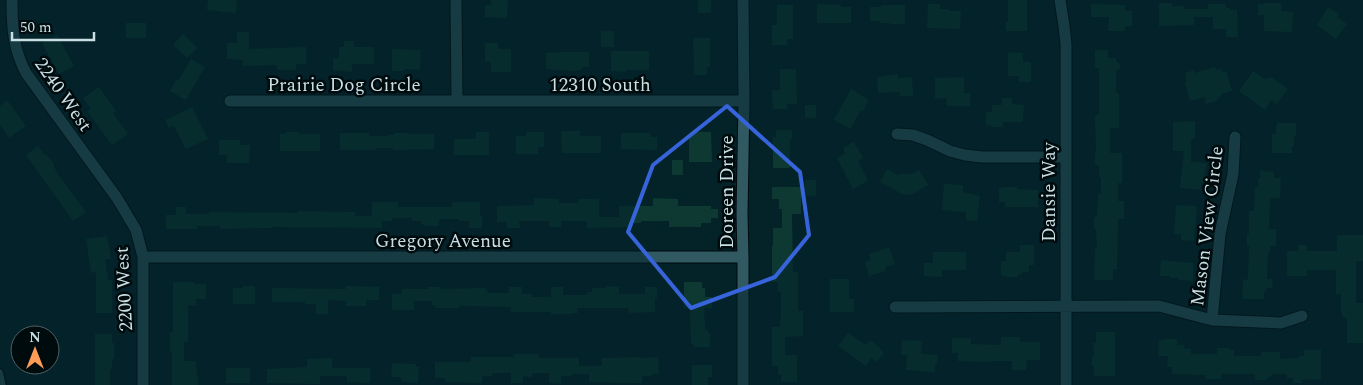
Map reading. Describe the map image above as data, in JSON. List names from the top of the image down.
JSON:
{
  "streets": {
    "street": [
      "Prairie Dog Circle",
      "12310 South",
      "2240 West",
      "Doreen Drive",
      "Dansie Way",
      "Mason View Circle",
      "Gregory Avenue",
      "2200 West"
    ]
  },
  "crossings": [
    ["Prairie Dog Circle", "12310 South"],
    ["12310 South", "Doreen Drive"],
    ["2240 West", "2200 West"],
    ["Doreen Drive", "Gregory Avenue"],
    ["Gregory Avenue", "2200 West"]
  ],
  "scale_bar": "50 m",
  "north": "top"
}
